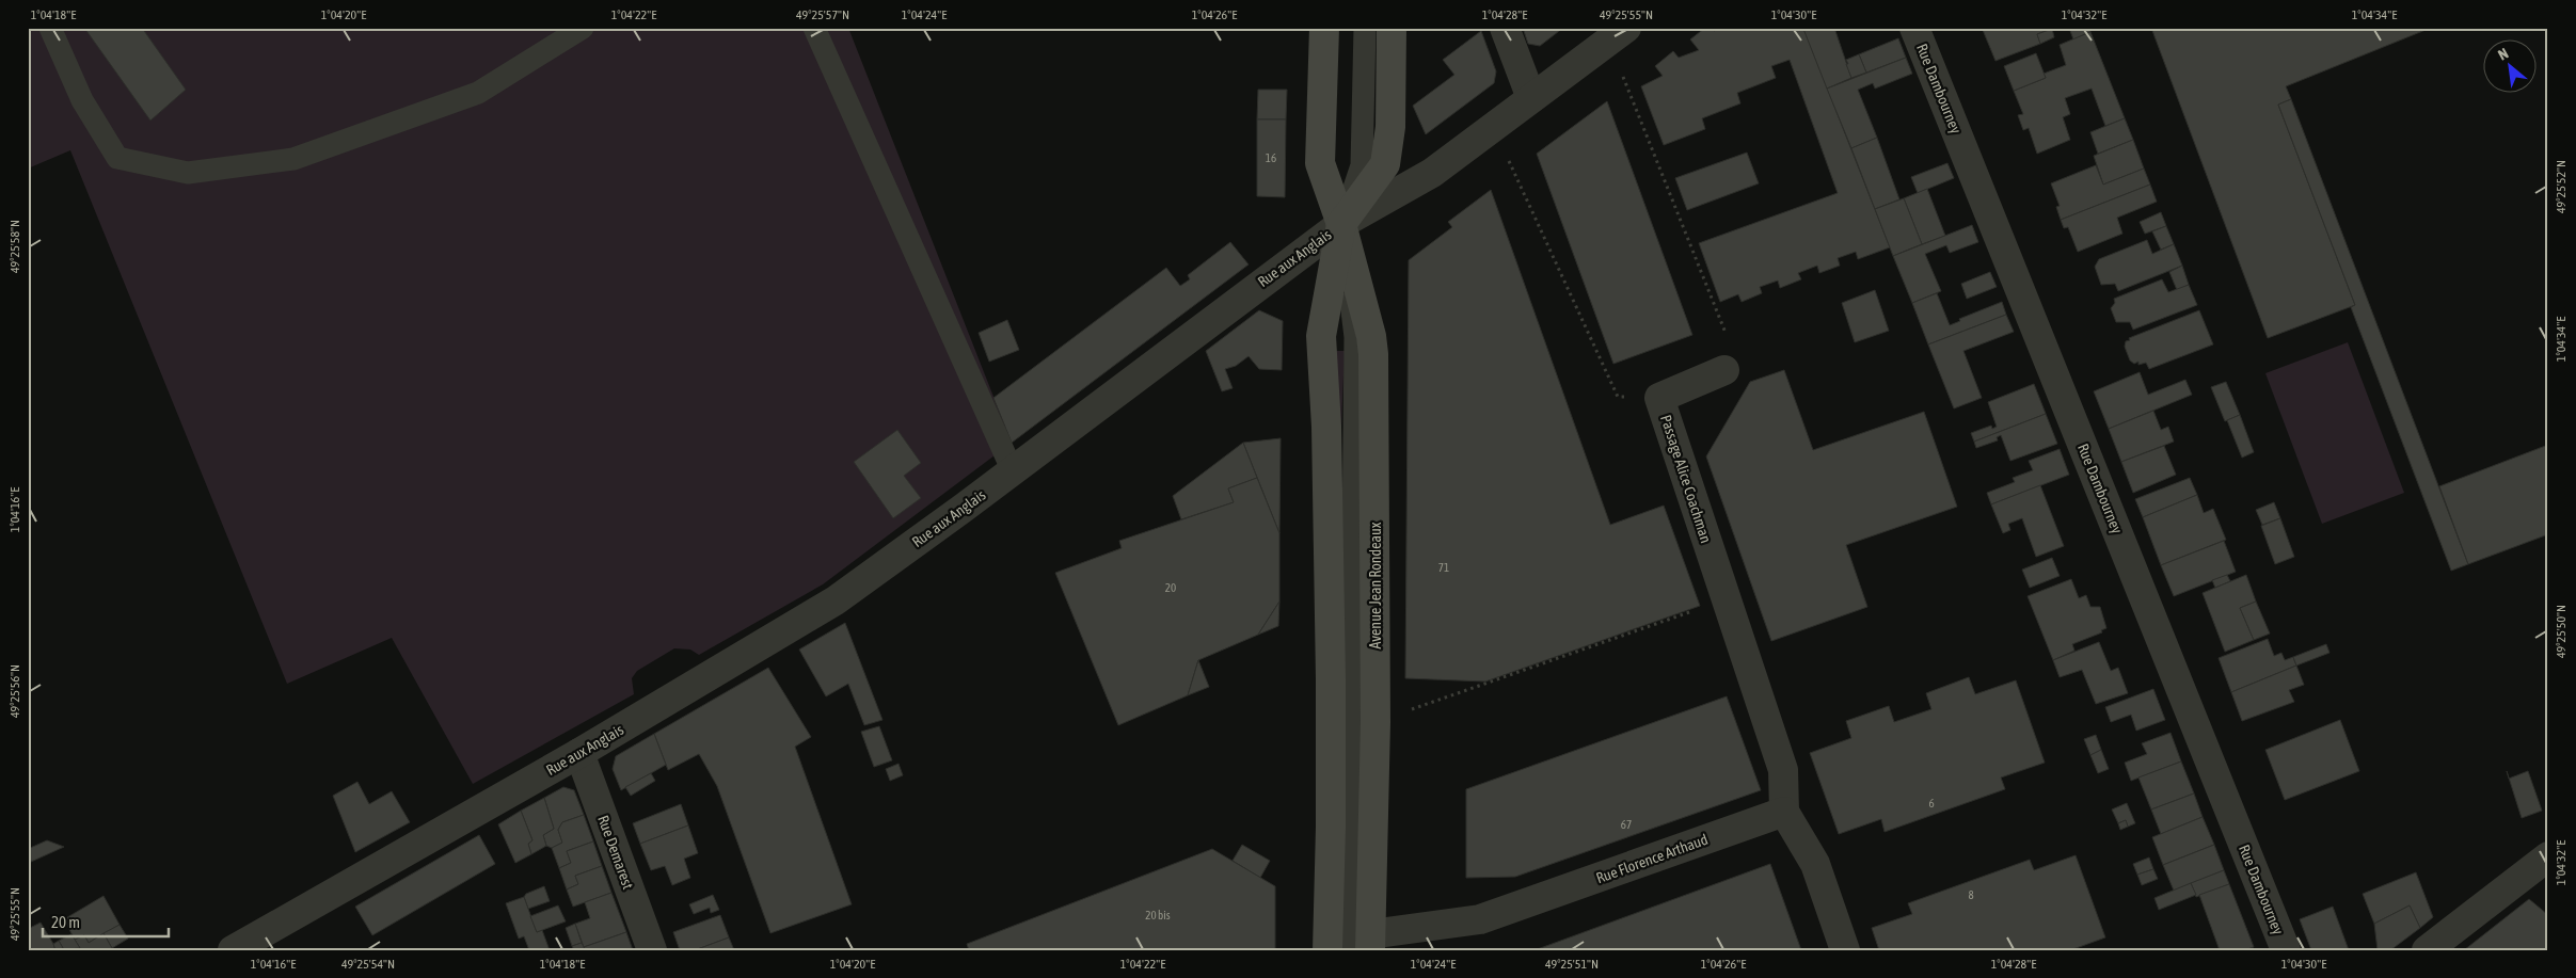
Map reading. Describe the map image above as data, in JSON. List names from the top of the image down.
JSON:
{
  "streets": {
    "main road": ["Avenue Jean Rondeaux"],
    "street": [
      "Rue Dambourney",
      "Rue aux Anglais",
      "Passage Alice Coachman",
      "Rue Demarest",
      "Rue Florence Arthaud"
    ]
  },
  "crossings": [
    ["Rue aux Anglais", "Avenue Jean Rondeaux"],
    ["Rue aux Anglais", "Rue Demarest"],
    ["Passage Alice Coachman", "Rue Florence Arthaud"],
    ["Avenue Jean Rondeaux", "Rue Florence Arthaud"]
  ],
  "house_numbers": [
    "16",
    "71",
    "20",
    "6",
    "67",
    "8",
    "20 bis"
  ],
  "scale_bar": "20 m",
  "north": "top left",
  "coordinates": [
    "1°04'18\"E",
    "1°04'20\"E",
    "1°04'22\"E",
    "49°25'57\"N",
    "1°04'24\"E",
    "1°04'26\"E",
    "1°04'28\"E",
    "49°25'55\"N",
    "1°04'30\"E",
    "1°04'32\"E",
    "1°04'34\"E",
    "49°25'52\"N",
    "49°25'58\"N",
    "1°04'16\"E",
    "49°25'50\"N",
    "49°25'56\"N",
    "49°25'54\"N",
    "49°25'51\"N"
  ]
}
